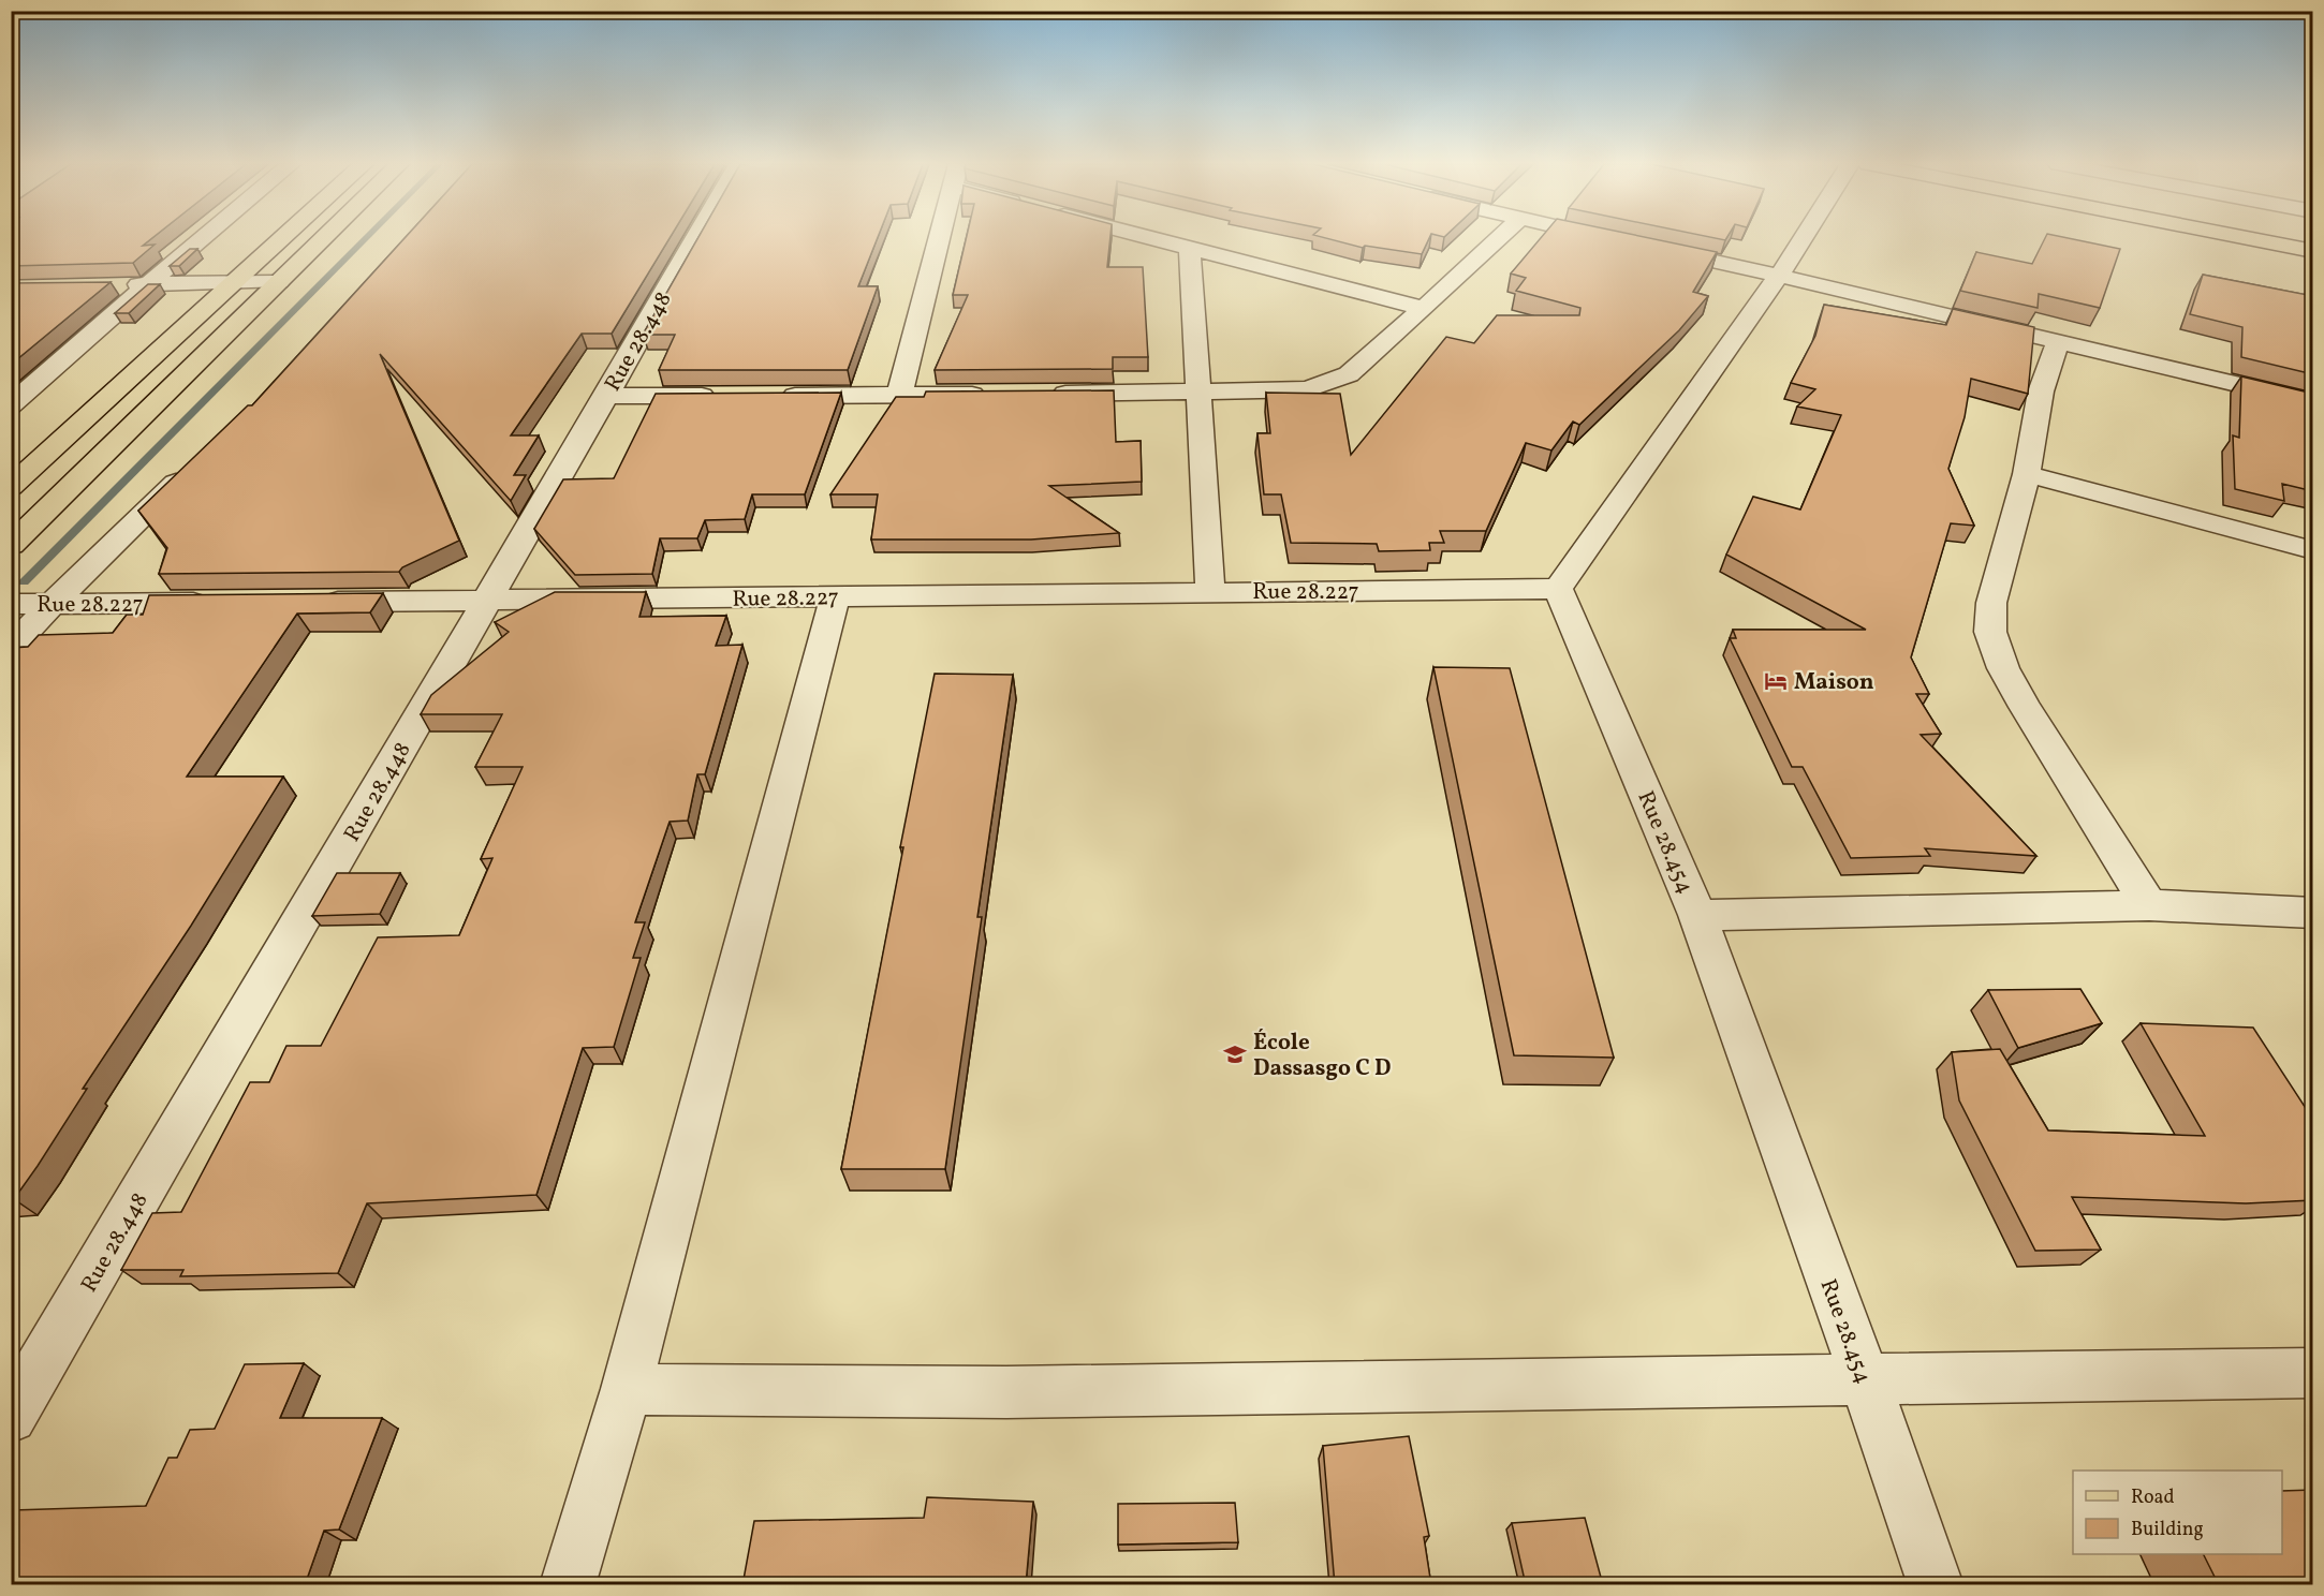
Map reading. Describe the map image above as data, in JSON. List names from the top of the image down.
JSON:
{
  "streets": {
    "street": ["Rue 28.448", "Rue 28.227", "Rue 28.454"]
  },
  "crossings": [
    ["Rue 28.448", "Rue 28.227"],
    ["Rue 28.227", "Rue 28.454"]
  ],
  "places": {
    "hotel": ["Maison"],
    "school or university": ["École Dassasgo C D"]
  },
  "legend": ["Road", "Building"]
}
